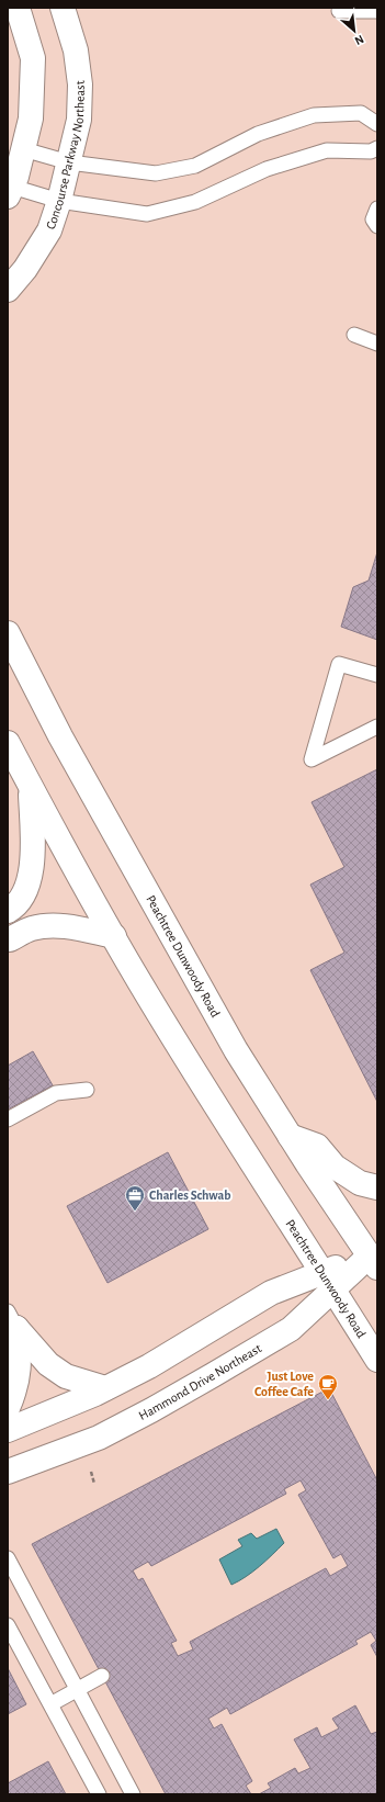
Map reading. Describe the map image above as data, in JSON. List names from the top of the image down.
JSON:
{
  "streets": {
    "main road": ["Concourse Parkway Northeast", "Peachtree Dunwoody Road", "Hammond Drive Northeast"]
  },
  "crossings": [
    ["Peachtree Dunwoody Road", "Hammond Drive Northeast"]
  ],
  "places": {
    "office": ["Charles Schwab"],
    "cafe": ["Just Love Coffee Cafe"]
  },
  "north": "bottom right"
}
